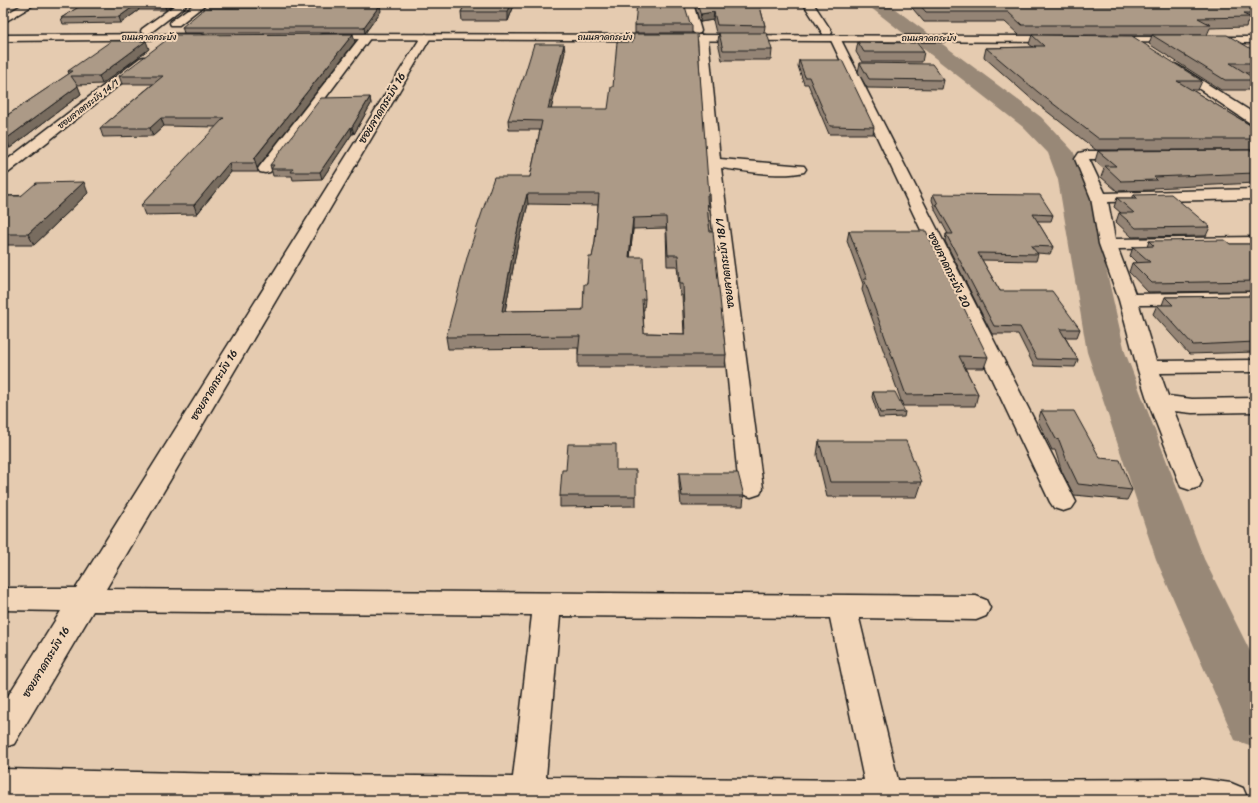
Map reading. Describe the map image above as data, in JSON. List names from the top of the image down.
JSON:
{
  "streets": {
    "street": [
      "ถนนลาดกระบัง",
      "ซอยลาดกระบัง 14/1",
      "ซอยลาดกระบัง 16",
      "ซอยลาดกระบัง 18/1",
      "ซอยลาดกระบัง 20"
    ]
  },
  "crossings": [
    ["ถนนลาดกระบัง", "ซอยลาดกระบัง 14/1"],
    ["ถนนลาดกระบัง", "ซอยลาดกระบัง 16"],
    ["ถนนลาดกระบัง", "ซอยลาดกระบัง 18/1"],
    ["ถนนลาดกระบัง", "ซอยลาดกระบัง 20"]
  ]
}
